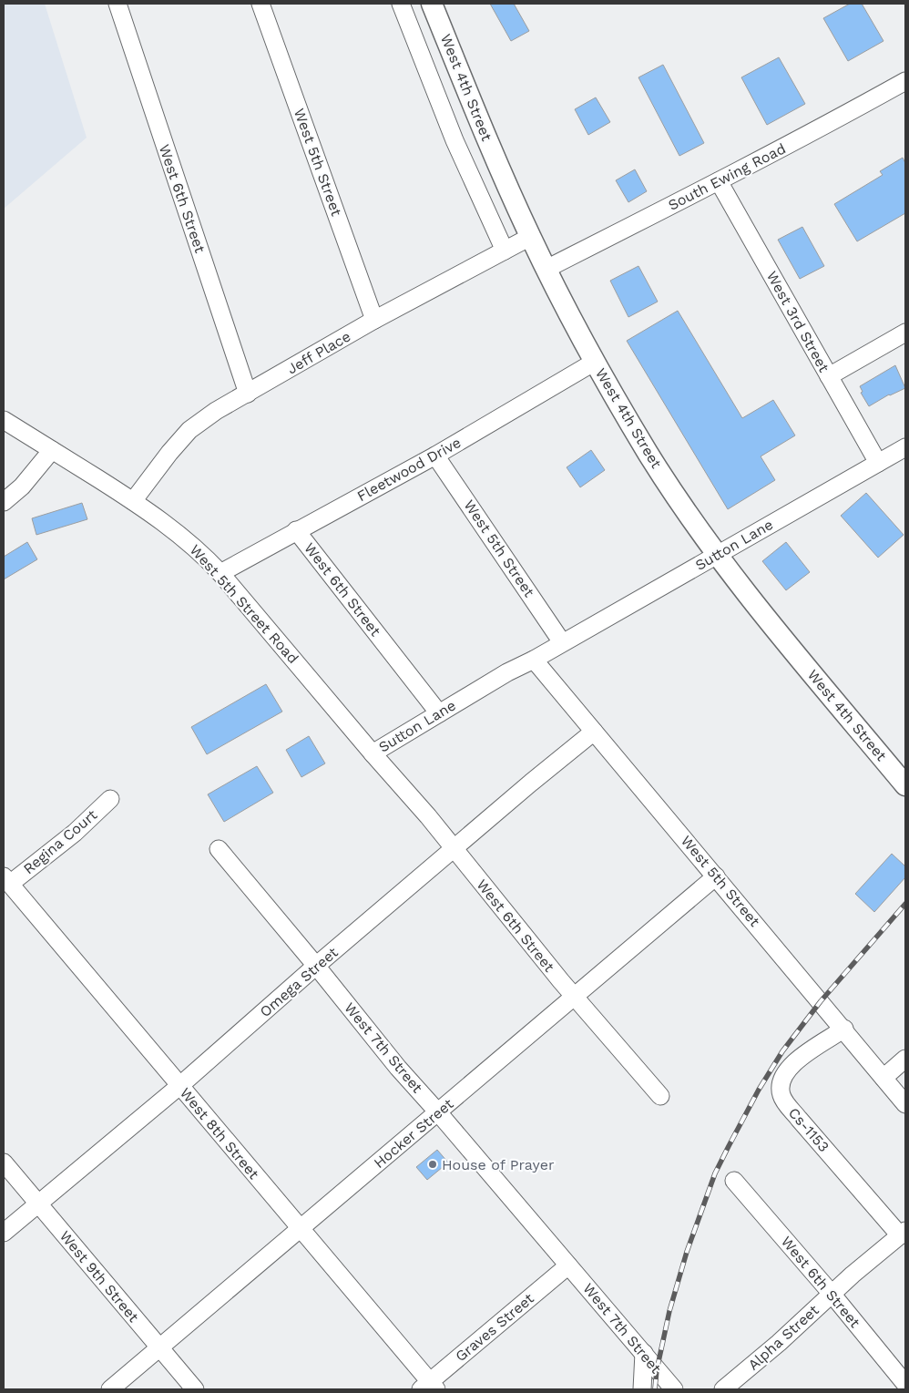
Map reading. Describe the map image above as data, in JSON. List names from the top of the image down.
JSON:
{
  "streets": {
    "main road": ["West 4th Street"],
    "street": [
      "West 5th Street",
      "South Ewing Road",
      "West 6th Street",
      "West 3rd Street",
      "Jeff Place",
      "Fleetwood Drive",
      "Sutton Lane",
      "West 5th Street Road",
      "Regina Court",
      "Omega Street",
      "West 7th Street",
      "Cs-1153",
      "West 8th Street",
      "Hocker Street",
      "West 9th Street",
      "Graves Street",
      "Alpha Street"
    ]
  },
  "crossings": [
    ["West 4th Street", "South Ewing Road"],
    ["West 4th Street", "Jeff Place"],
    ["West 4th Street", "Fleetwood Drive"],
    ["West 4th Street", "Sutton Lane"],
    ["West 5th Street", "Jeff Place"],
    ["West 5th Street", "Fleetwood Drive"],
    ["West 5th Street", "Sutton Lane"],
    ["West 5th Street", "Omega Street"],
    ["West 5th Street", "Cs-1153"],
    ["West 5th Street", "Hocker Street"],
    ["South Ewing Road", "West 3rd Street"],
    ["West 6th Street", "Jeff Place"],
    ["West 6th Street", "Fleetwood Drive"],
    ["West 6th Street", "Sutton Lane"],
    ["West 6th Street", "West 5th Street Road"],
    ["West 6th Street", "Omega Street"],
    ["West 6th Street", "Hocker Street"],
    ["West 6th Street", "Alpha Street"],
    ["West 3rd Street", "Sutton Lane"],
    ["Jeff Place", "West 5th Street Road"],
    ["Fleetwood Drive", "West 5th Street Road"],
    ["Sutton Lane", "West 5th Street Road"],
    ["Regina Court", "West 8th Street"],
    ["Omega Street", "West 7th Street"],
    ["Omega Street", "West 8th Street"],
    ["Omega Street", "West 9th Street"],
    ["West 7th Street", "Hocker Street"],
    ["West 7th Street", "Graves Street"],
    ["Cs-1153", "Alpha Street"],
    ["West 8th Street", "Hocker Street"],
    ["West 8th Street", "Graves Street"],
    ["Hocker Street", "West 9th Street"]
  ],
  "places": ["House of Prayer"]
}
